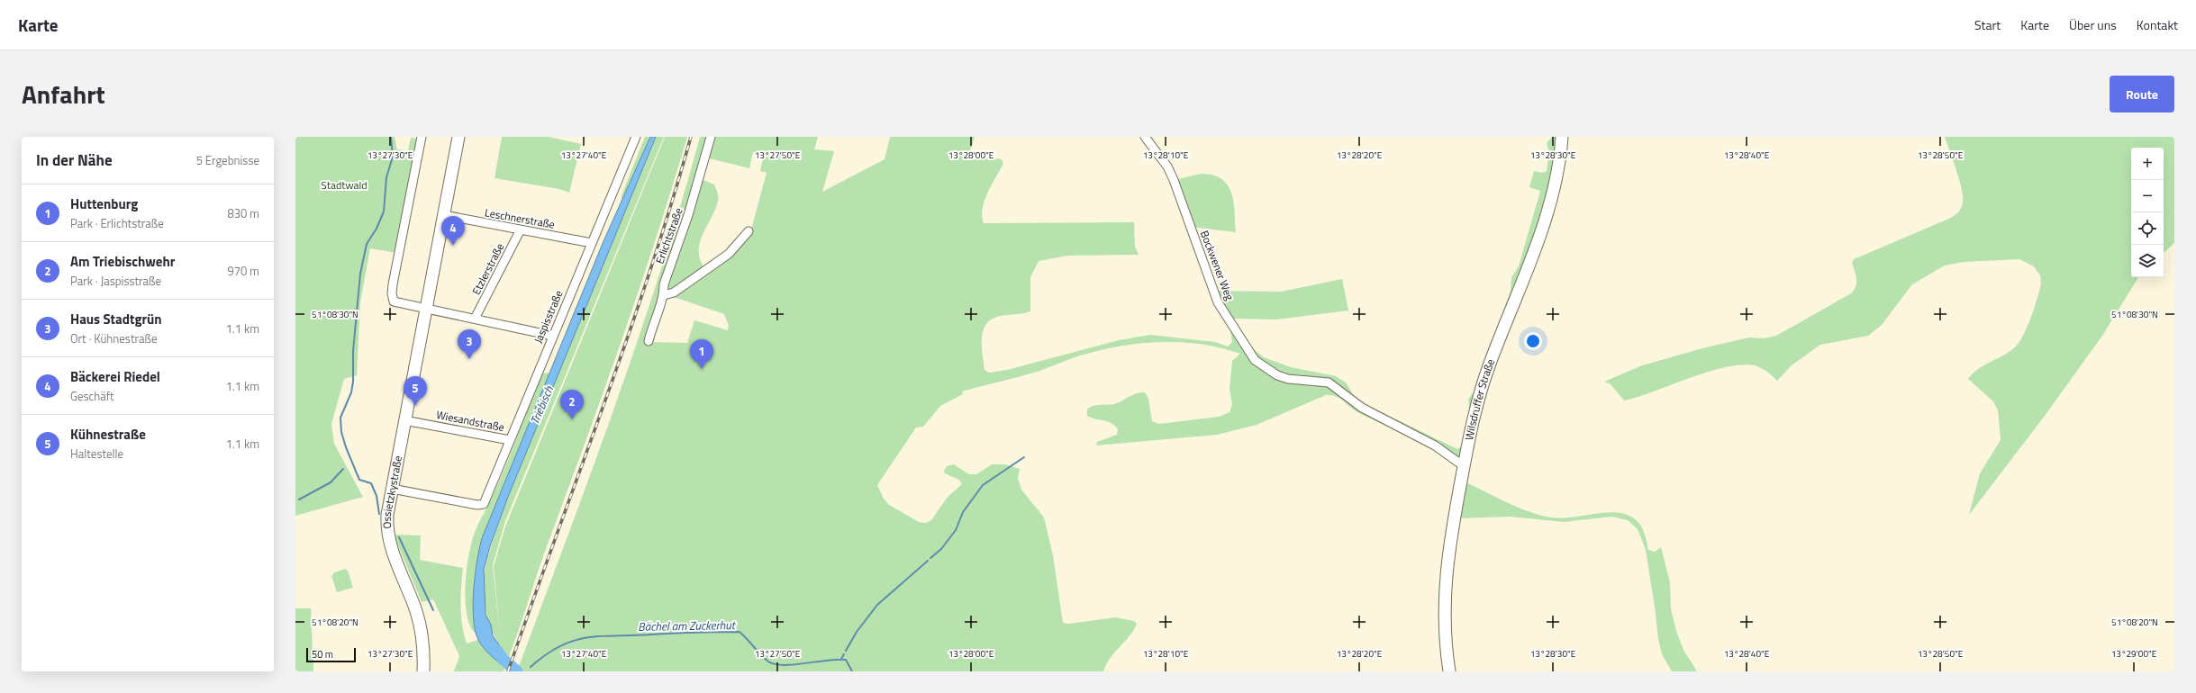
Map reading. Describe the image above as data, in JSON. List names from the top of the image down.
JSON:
{
  "streets": {
    "main road": ["Wilsdruffer Straße", "Ossietzkystraße"],
    "street": [
      "Leschnerstraße",
      "Erlichtstraße",
      "Bockwener Weg",
      "Etzlerstraße",
      "Jaspisstraße",
      "Wiesandstraße"
    ]
  },
  "crossings": [
    ["Leschnerstraße", "Etzlerstraße"],
    ["Leschnerstraße", "Jaspisstraße"],
    ["Leschnerstraße", "Ossietzkystraße"],
    ["Bockwener Weg", "Wilsdruffer Straße"],
    ["Jaspisstraße", "Wiesandstraße"],
    ["Jaspisstraße", "Ossietzkystraße"],
    ["Wiesandstraße", "Ossietzkystraße"]
  ],
  "water": ["Triebisch", "Bächel am Zuckerhut"],
  "parks": ["Stadtwald"],
  "scale_bar": "50 m",
  "page": {
    "header": "Karte",
    "nav": [
      "Start",
      "Karte",
      "Über uns",
      "Kontakt"
    ],
    "title": "Anfahrt",
    "buttons": "Route",
    "heading": ["In der Nähe", "5 Ergebnisse"],
    "map_buttons": ["+", "−"],
    "list": [
      {
        "mark": "1",
        "name": "Huttenburg",
        "note": "Park · Erlichtstraße",
        "value": "830 m"
      },
      {
        "mark": "2",
        "name": "Am Triebischwehr",
        "note": "Park · Jaspisstraße",
        "value": "970 m"
      },
      {
        "mark": "3",
        "name": "Haus Stadtgrün",
        "note": "Ort · Kühnestraße",
        "value": "1.1 km"
      },
      {
        "mark": "4",
        "name": "Bäckerei Riedel",
        "note": "Geschäft",
        "value": "1.1 km"
      },
      {
        "mark": "5",
        "name": "Kühnestraße",
        "note": "Haltestelle",
        "value": "1.1 km"
      }
    ],
    "pins": [
      "4",
      "3",
      "1",
      "5",
      "2"
    ],
    "scale": "50 m"
  },
  "coordinates": [
    "13°27'30\"E",
    "13°27'40\"E",
    "13°27'50\"E",
    "13°28'00\"E",
    "13°28'10\"E",
    "13°28'20\"E",
    "13°28'30\"E",
    "13°28'40\"E",
    "13°28'50\"E",
    "51°08'30\"N",
    "51°08'20\"N",
    "13°29'00\"E"
  ]
}
